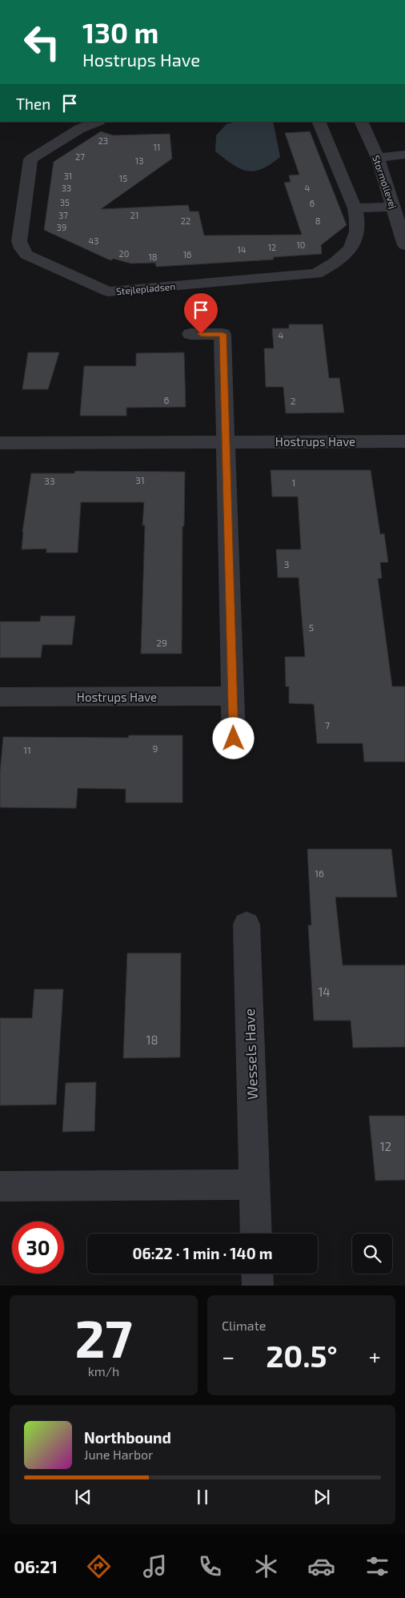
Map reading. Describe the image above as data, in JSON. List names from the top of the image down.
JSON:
{
  "streets": {
    "street": [
      "Stormøllevej",
      "Stejlepladsen",
      "Hostrups Have",
      "Wessels Have"
    ]
  },
  "house_numbers": [
    "23",
    "11",
    "27",
    "13",
    "31",
    "15",
    "33",
    "4",
    "35",
    "6",
    "37",
    "21",
    "22",
    "8",
    "39",
    "43",
    "10",
    "12",
    "14",
    "20",
    "16",
    "18",
    "4",
    "6",
    "2",
    "31",
    "33",
    "1",
    "3",
    "5",
    "29",
    "7",
    "9",
    "11",
    "16",
    "14",
    "18",
    "12"
  ],
  "page": {
    "turn": ["130 m", "Hostrups Have"],
    "then": "Then",
    "limit": "30",
    "trip": "06:22 · 1 min · 140 m",
    "tile": [
      ["27", "km/h"],
      "Climate"
    ],
    "heat": ["−", "20.5°", "+"],
    "song": ["Northbound", "June Harbor"],
    "tabs": "06:21"
  }
}
